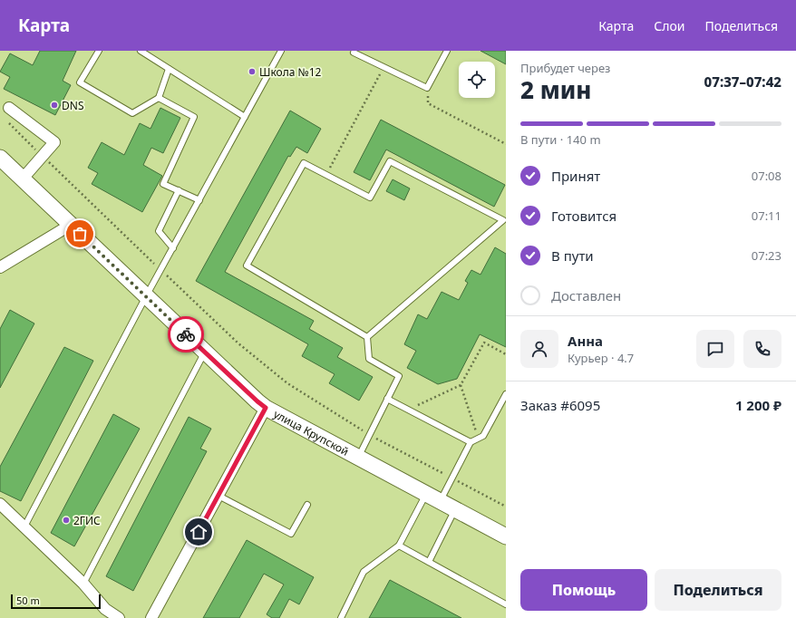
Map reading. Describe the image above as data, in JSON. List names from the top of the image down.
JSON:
{
  "streets": {
    "main road": ["улица Крупской"]
  },
  "places": ["Школа №12", "DNS", "2ГИС"],
  "scale_bar": "50 m",
  "page": {
    "header": "Карта",
    "nav": ["Карта", "Слои", "Поделиться"],
    "heading": ["2 мин", "Прибудет через", "07:37–07:42"],
    "panel": [
      "Анна",
      "Курьер · 4.7",
      "Заказ #6095",
      "1 200 ₽"
    ],
    "bar": "В пути · 140 m",
    "list": [
      ["Принят", "07:08"],
      ["Готовится", "07:11"],
      ["В пути", "07:23"],
      "Доставлен"
    ],
    "buttons": ["Помощь", "Поделиться"],
    "scale": "50 m"
  }
}
